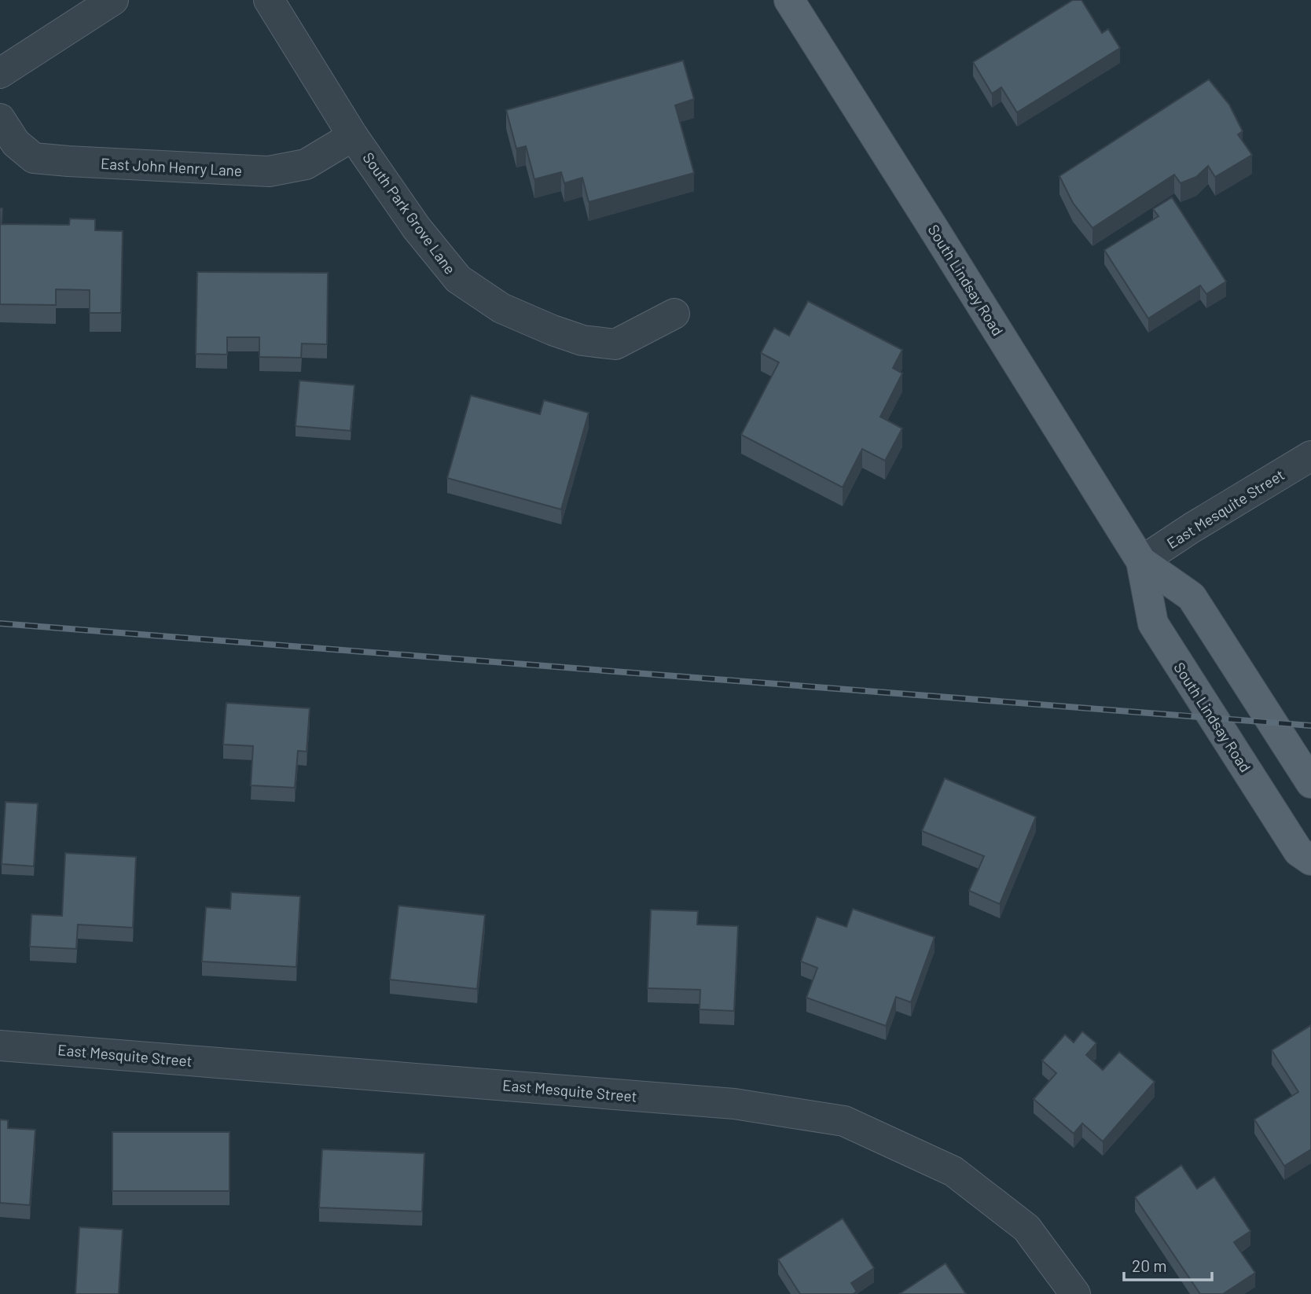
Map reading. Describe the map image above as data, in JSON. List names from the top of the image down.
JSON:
{
  "streets": {
    "main road": ["South Lindsay Road"],
    "street": ["East John Henry Lane", "South Park Grove Lane", "East Mesquite Street"]
  },
  "crossings": [
    ["East John Henry Lane", "South Park Grove Lane"],
    ["South Lindsay Road", "East Mesquite Street"]
  ],
  "scale_bar": "20 m"
}
